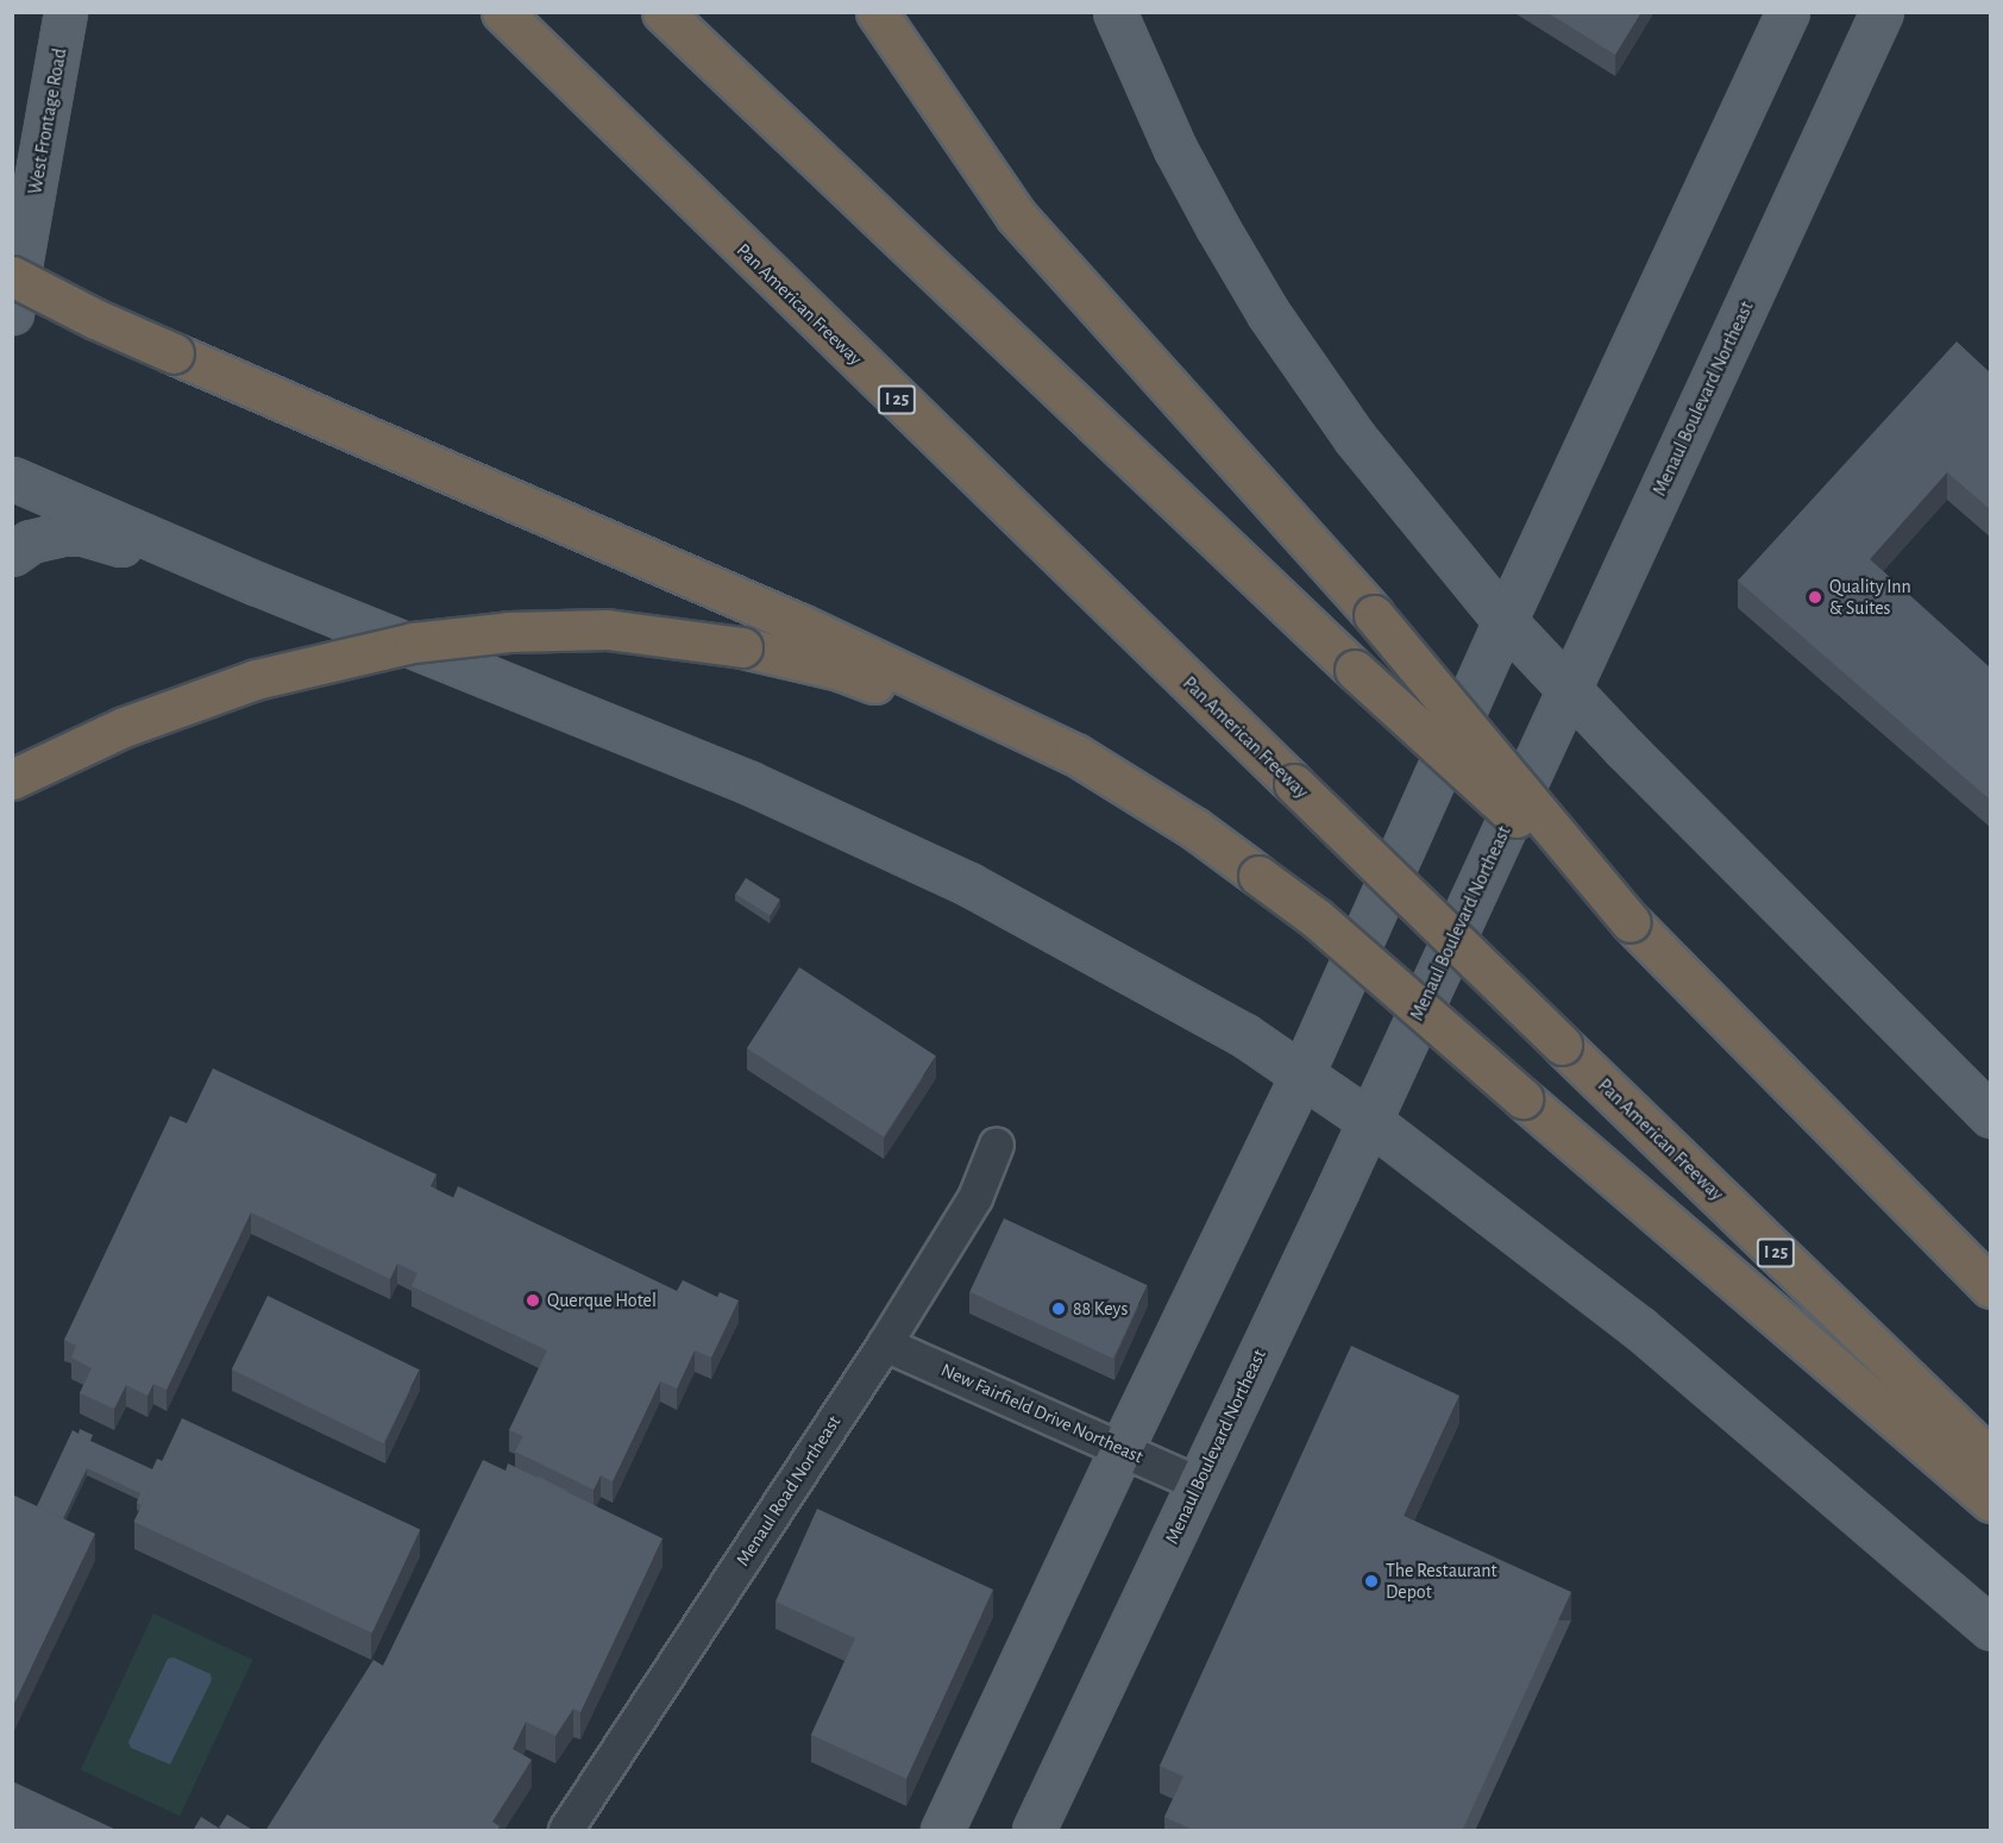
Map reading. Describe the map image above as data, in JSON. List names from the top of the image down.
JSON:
{
  "streets": {
    "highway": ["Pan American Freeway", "I 25"],
    "main road": ["West Frontage Road", "Menaul Boulevard Northeast"],
    "street": ["New Fairfield Drive Northeast", "Menaul Road Northeast"]
  },
  "crossings": [
    ["Menaul Boulevard Northeast", "New Fairfield Drive Northeast"],
    ["New Fairfield Drive Northeast", "Menaul Road Northeast"]
  ],
  "places": [
    "Quality Inn & Suites",
    "Querque Hotel",
    "88 Keys",
    "The Restaurant Depot"
  ]
}
